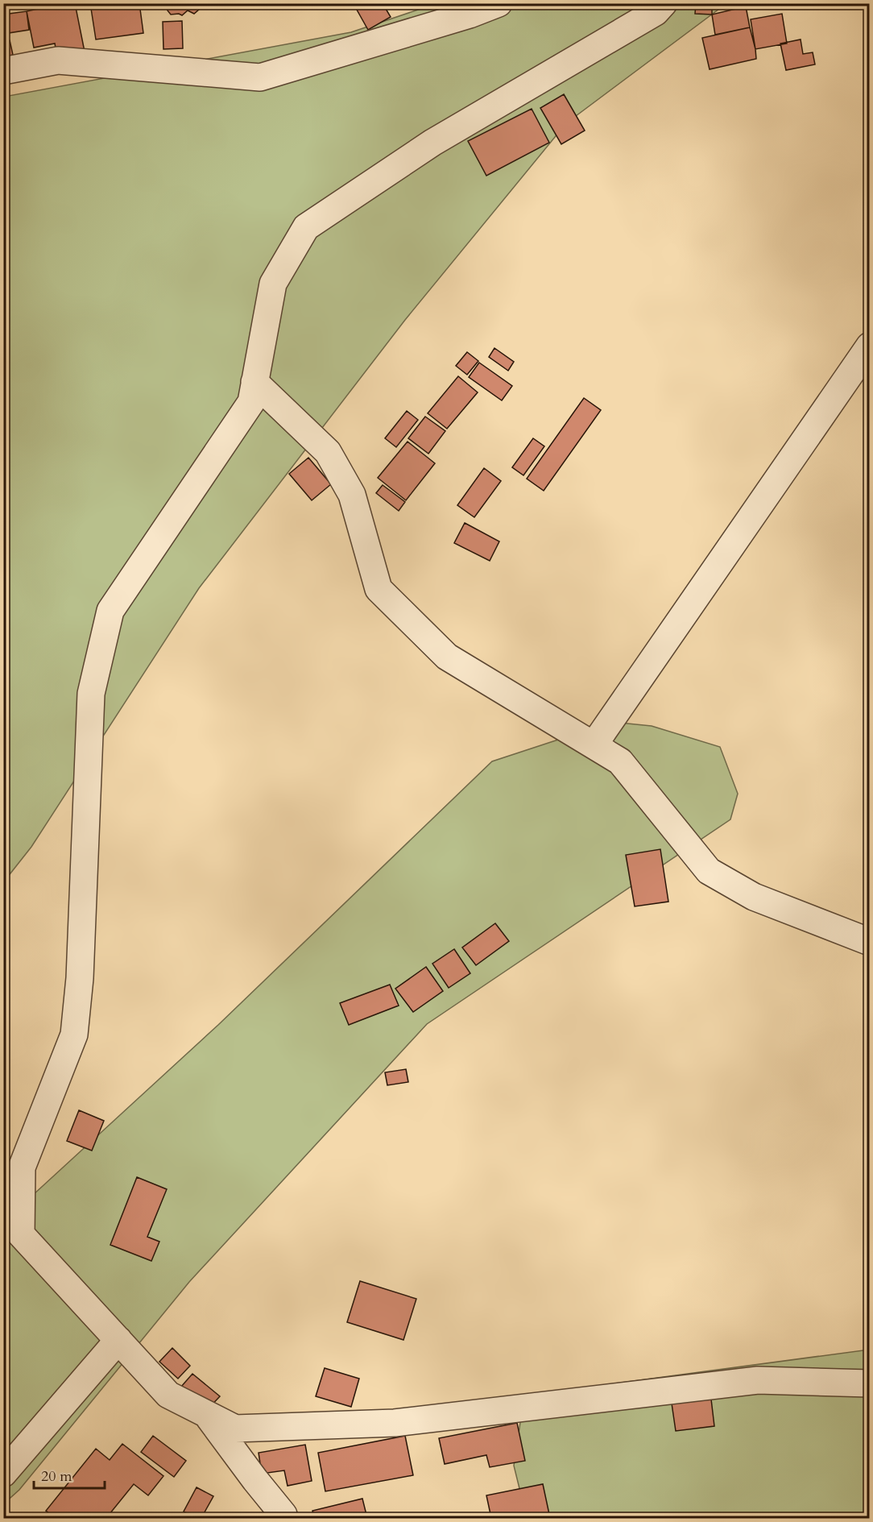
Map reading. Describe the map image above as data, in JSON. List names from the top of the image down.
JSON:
{
  "scale_bar": "20 m"
}
